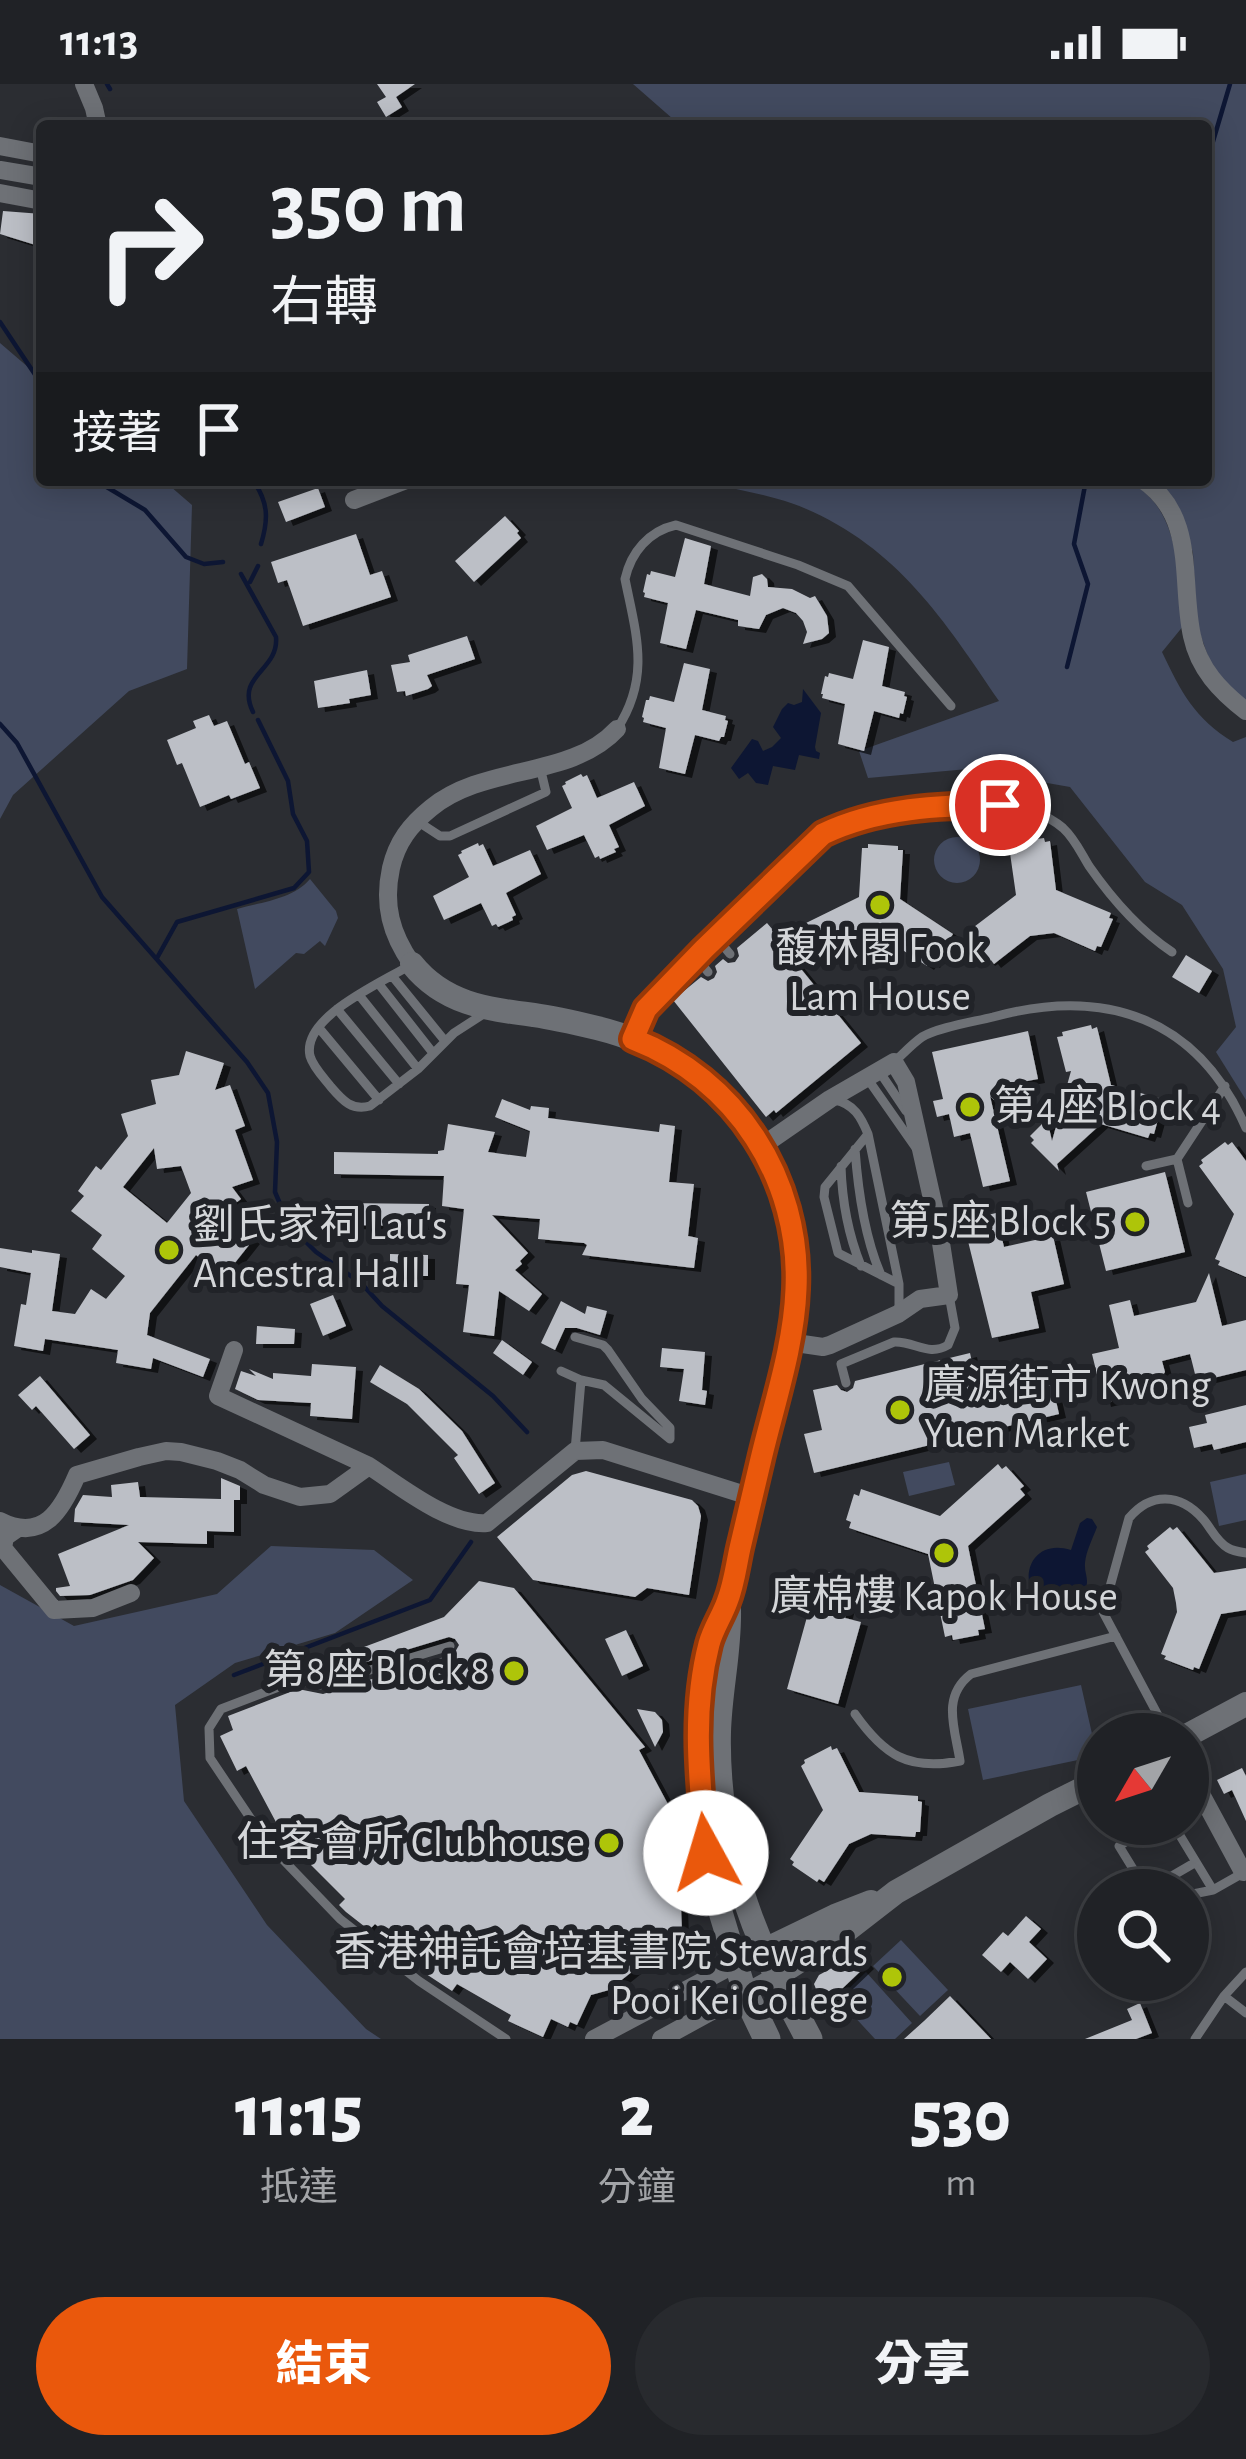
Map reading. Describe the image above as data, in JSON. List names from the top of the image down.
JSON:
{
  "places": [
    "馥林閣 Fook Lam House",
    "第4座 Block 4",
    "第5座 Block 5",
    "劉氏家祠 Lau's Ancestral Hall",
    "廣源街市 Kwong Yuen Market",
    "廣棉樓 Kapok House",
    "第8座 Block 8",
    "住客會所 Clubhouse",
    "香港神託會培基書院 Stewards Pooi Kei College"
  ],
  "north": "bottom left",
  "page": {
    "status": "11:13",
    "turn": ["350 m", "右轉"],
    "then": "接著",
    "eta": [
      "11:15",
      "抵達",
      "2",
      "分鐘",
      "530",
      "m"
    ],
    "buttons": ["結束", "分享"]
  }
}
